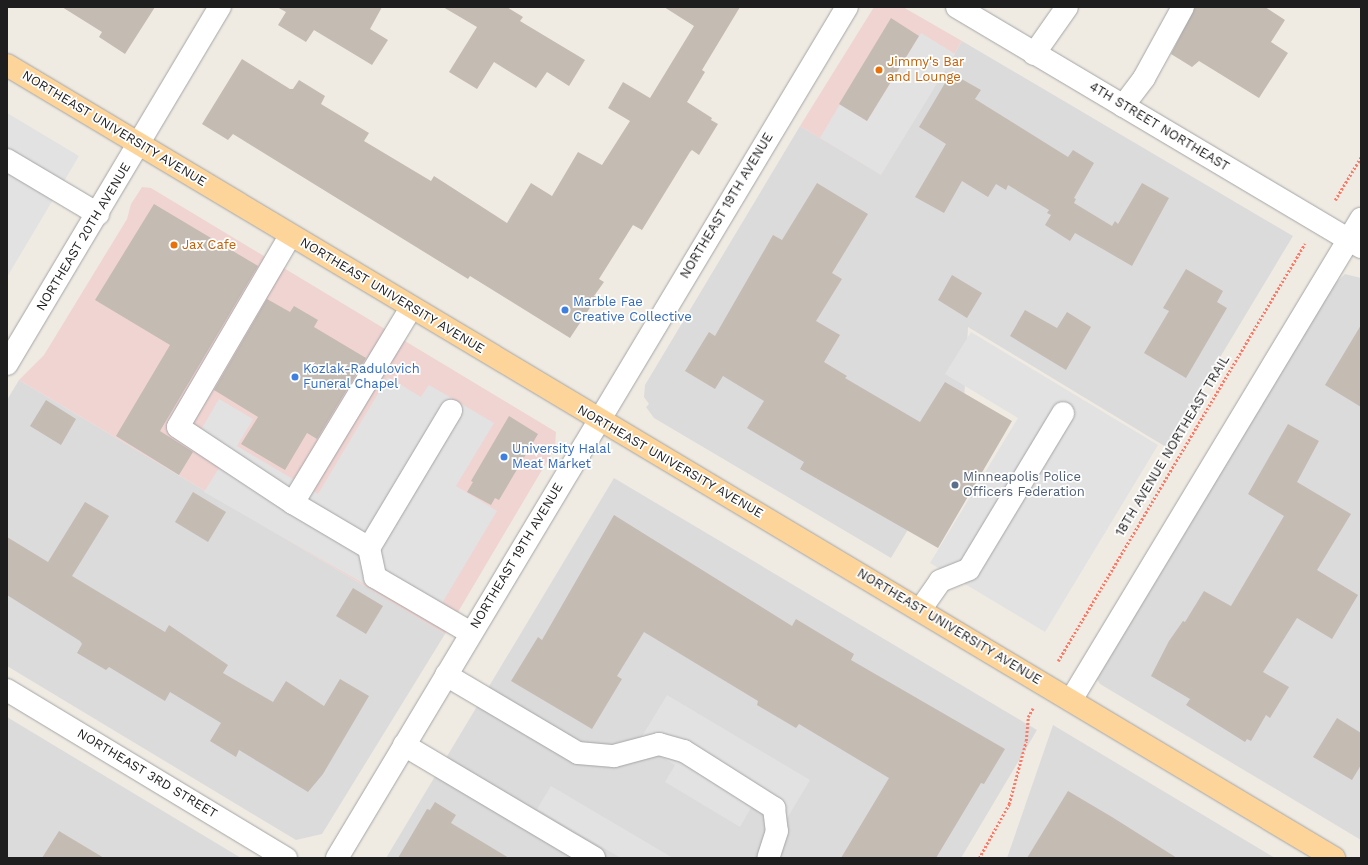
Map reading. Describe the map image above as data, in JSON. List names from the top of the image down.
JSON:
{
  "streets": {
    "main road": ["NORTHEAST UNIVERSITY AVENUE"],
    "street": [
      "4TH STREET NORTHEAST",
      "NORTHEAST 19TH AVENUE",
      "NORTHEAST 20TH AVENUE",
      "NORTHEAST 3RD STREET"
    ],
    "path": ["18TH AVENUE NORTHEAST TRAIL"]
  },
  "crossings": [
    ["NORTHEAST UNIVERSITY AVENUE", "NORTHEAST 19TH AVENUE"],
    ["NORTHEAST UNIVERSITY AVENUE", "NORTHEAST 20TH AVENUE"]
  ],
  "places": [
    "Jimmy's Bar and Lounge",
    "Jax Cafe",
    "Marble Fae Creative Collective",
    "Kozlak-Radulovich Funeral Chapel",
    "University Halal Meat Market",
    "Minneapolis Police Officers Federation"
  ]
}
